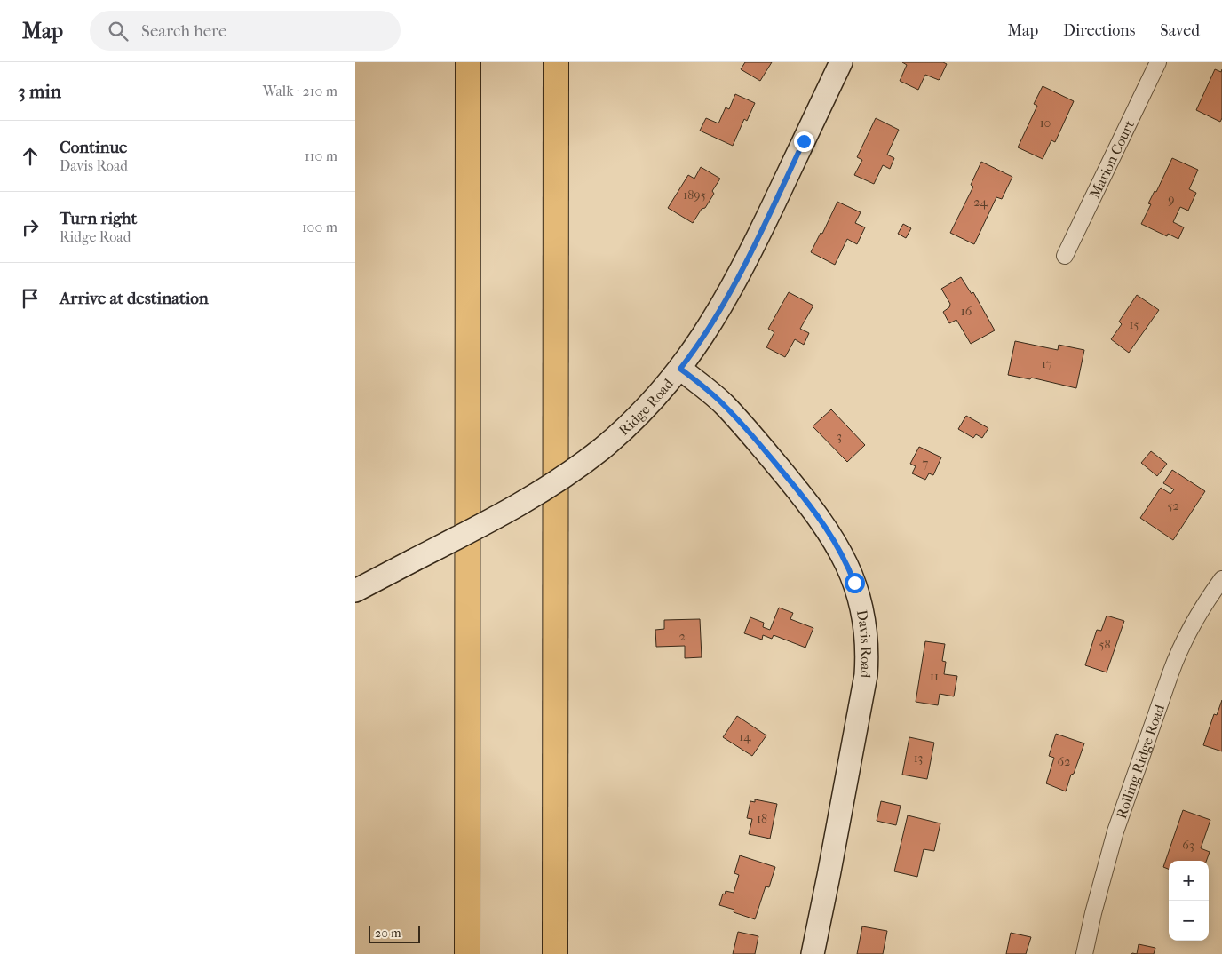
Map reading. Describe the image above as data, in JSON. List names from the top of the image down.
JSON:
{
  "streets": {
    "main road": ["Ridge Road", "Davis Road"],
    "street": ["Marion Court", "Rolling Ridge Road"]
  },
  "crossings": [
    ["Ridge Road", "Davis Road"]
  ],
  "house_numbers": [
    "10",
    "1895",
    "9",
    "24",
    "16",
    "15",
    "17",
    "3",
    "7",
    "52",
    "2",
    "58",
    "11",
    "14",
    "13",
    "62",
    "18",
    "63"
  ],
  "scale_bar": "20 m",
  "page": {
    "header": "Map",
    "search": "Search here",
    "nav": ["Map", "Directions", "Saved"],
    "heading": ["3 min", "Walk · 210 m"],
    "list": [
      ["Continue", "Davis Road", "110 m"],
      ["Turn right", "Ridge Road", "100 m"],
      "Arrive at destination"
    ],
    "map_buttons": ["+", "−"],
    "scale": "20 m"
  }
}
